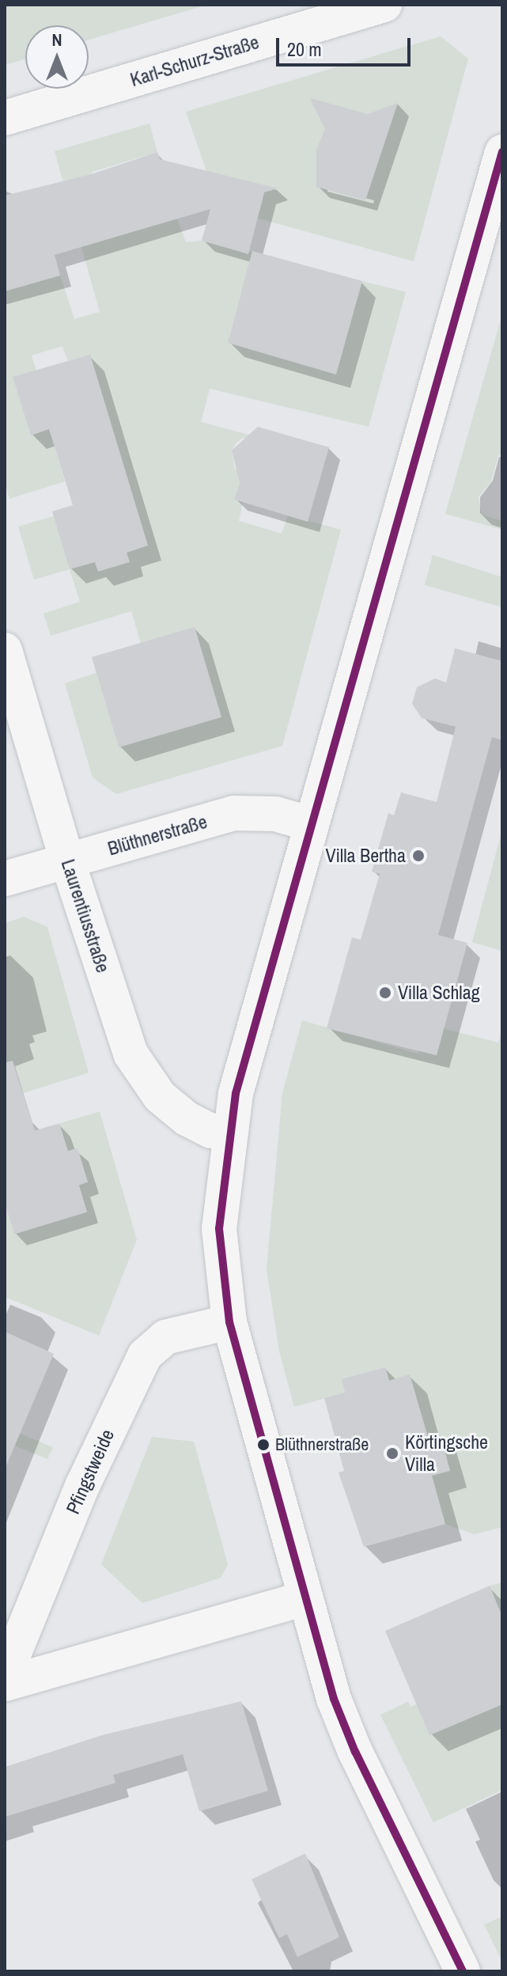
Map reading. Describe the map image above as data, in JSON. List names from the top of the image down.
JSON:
{
  "streets": {
    "street": [
      "Karl-Schurz-Straße",
      "Blüthnerstraße",
      "Laurentiusstraße",
      "Pfingstweide"
    ]
  },
  "crossings": [
    ["Blüthnerstraße", "Laurentiusstraße"]
  ],
  "places": [
    "Villa Bertha",
    "Villa Schlag",
    "Blüthnerstraße",
    "Körtingsche Villa"
  ],
  "scale_bar": "20 m",
  "north": "top"
}
